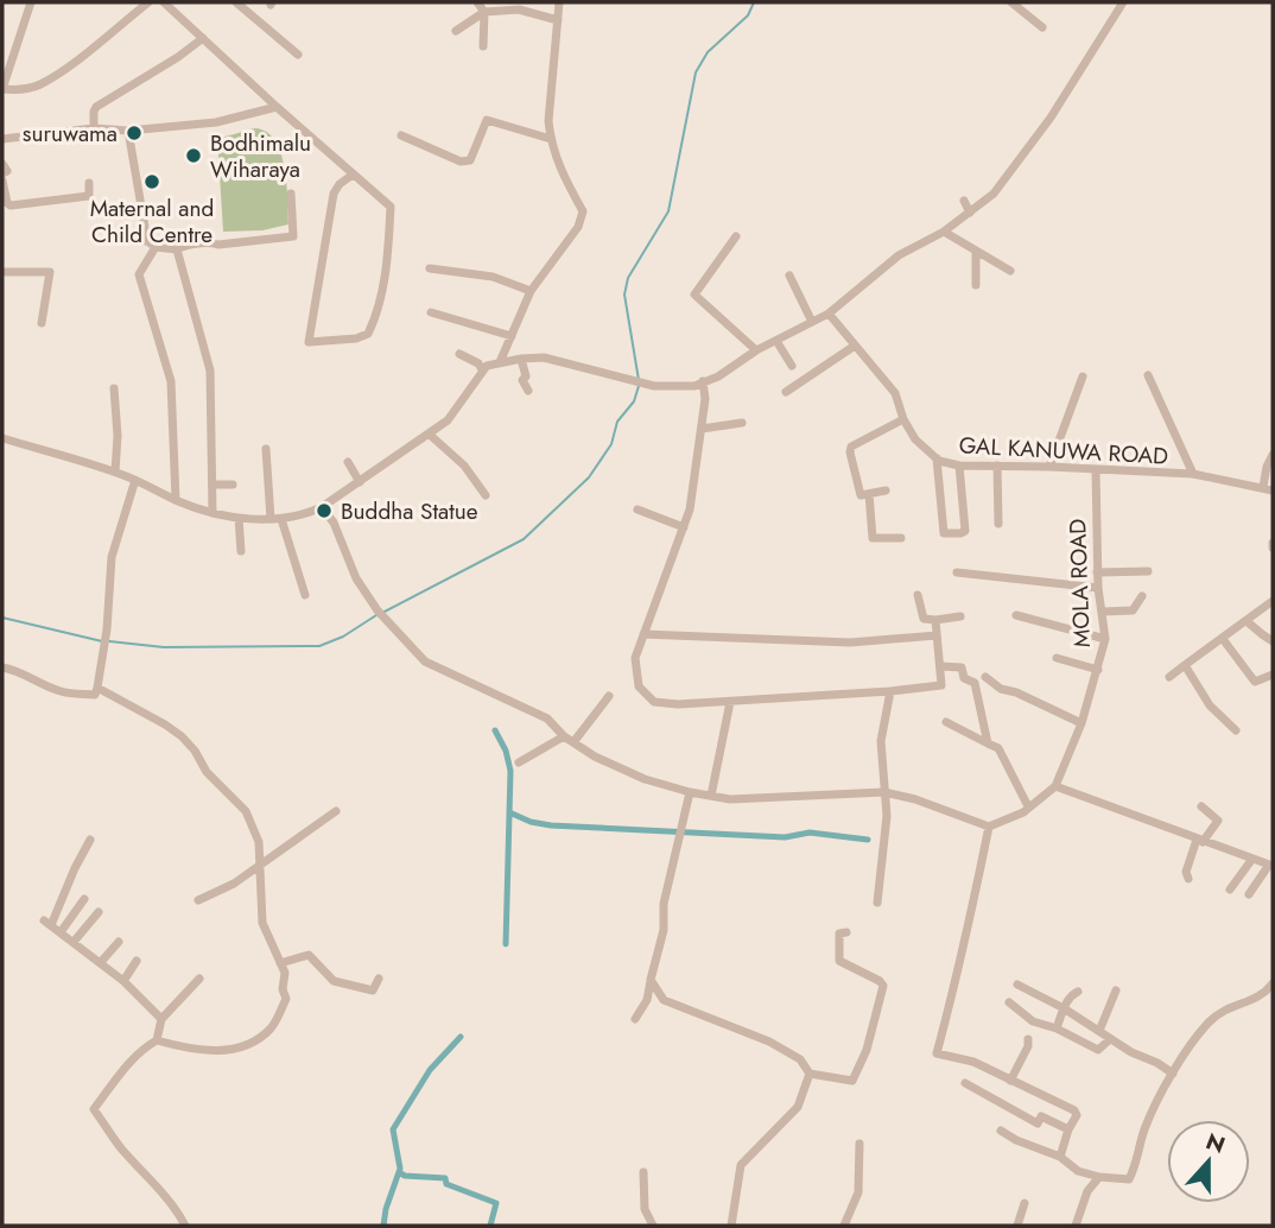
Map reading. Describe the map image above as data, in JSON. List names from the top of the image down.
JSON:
{
  "streets": {
    "street": ["GAL KANUWA ROAD", "MOLA ROAD"]
  },
  "crossings": [
    ["GAL KANUWA ROAD", "MOLA ROAD"]
  ],
  "places": [
    "suruwama",
    "Bodhimalu Wiharaya",
    "Maternal and Child Centre",
    "Buddha Statue"
  ],
  "north": "top"
}
